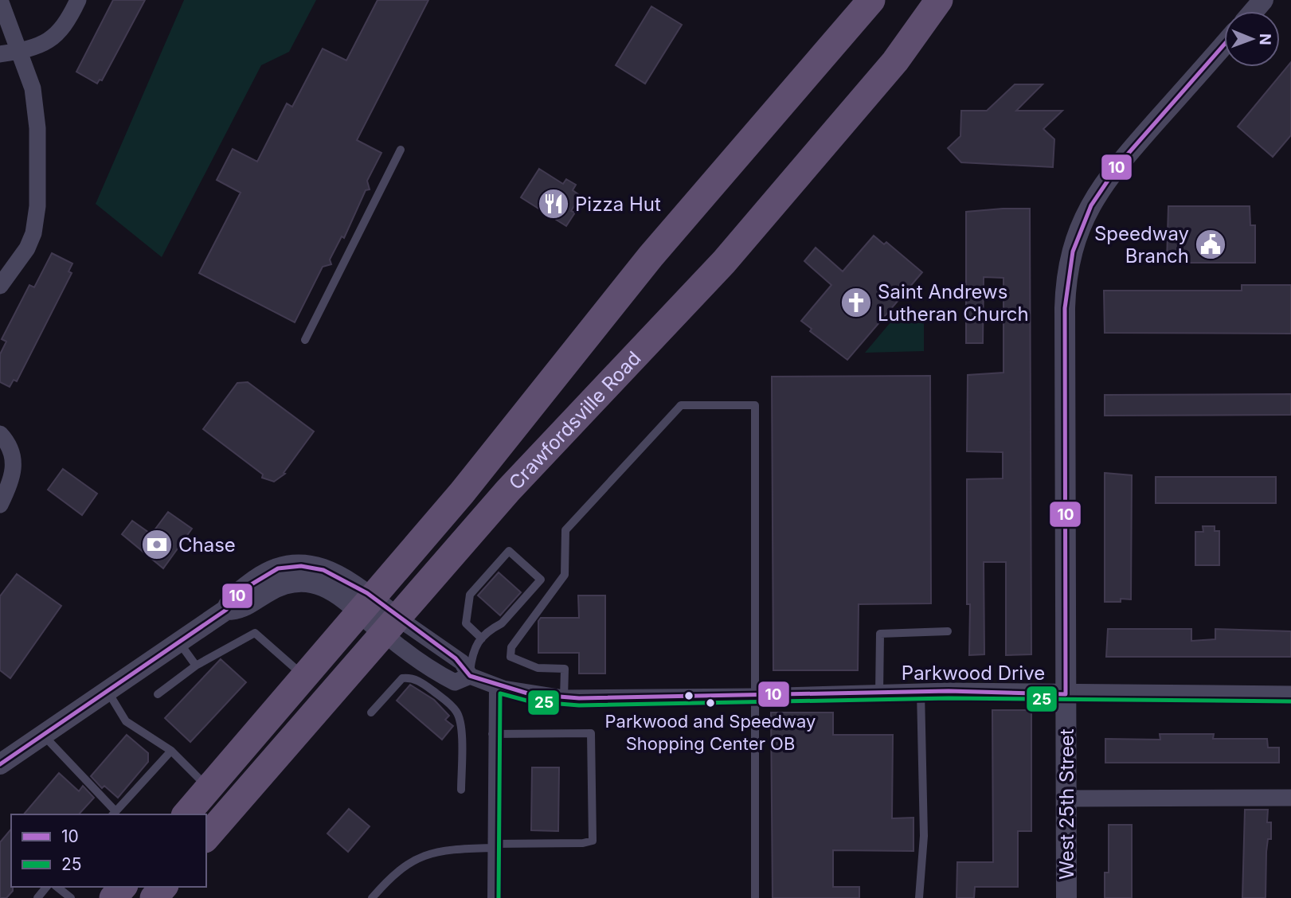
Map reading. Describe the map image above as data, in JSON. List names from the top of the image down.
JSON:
{
  "streets": {
    "main road": ["Crawfordsville Road"],
    "street": ["Parkwood Drive", "West 25th Street"]
  },
  "crossings": [
    ["Parkwood Drive", "West 25th Street"]
  ],
  "places": {
    "restaurant": ["Pizza Hut"],
    "public building": ["Speedway Branch"],
    "church": ["Saint Andrews Lutheran Church"],
    "bank": ["Chase"],
    "other": ["Parkwood and Speedway Shopping Center OB"]
  },
  "lines": ["transit line 10", "transit line 25"],
  "legend": ["10", "25"],
  "north": "right"
}
